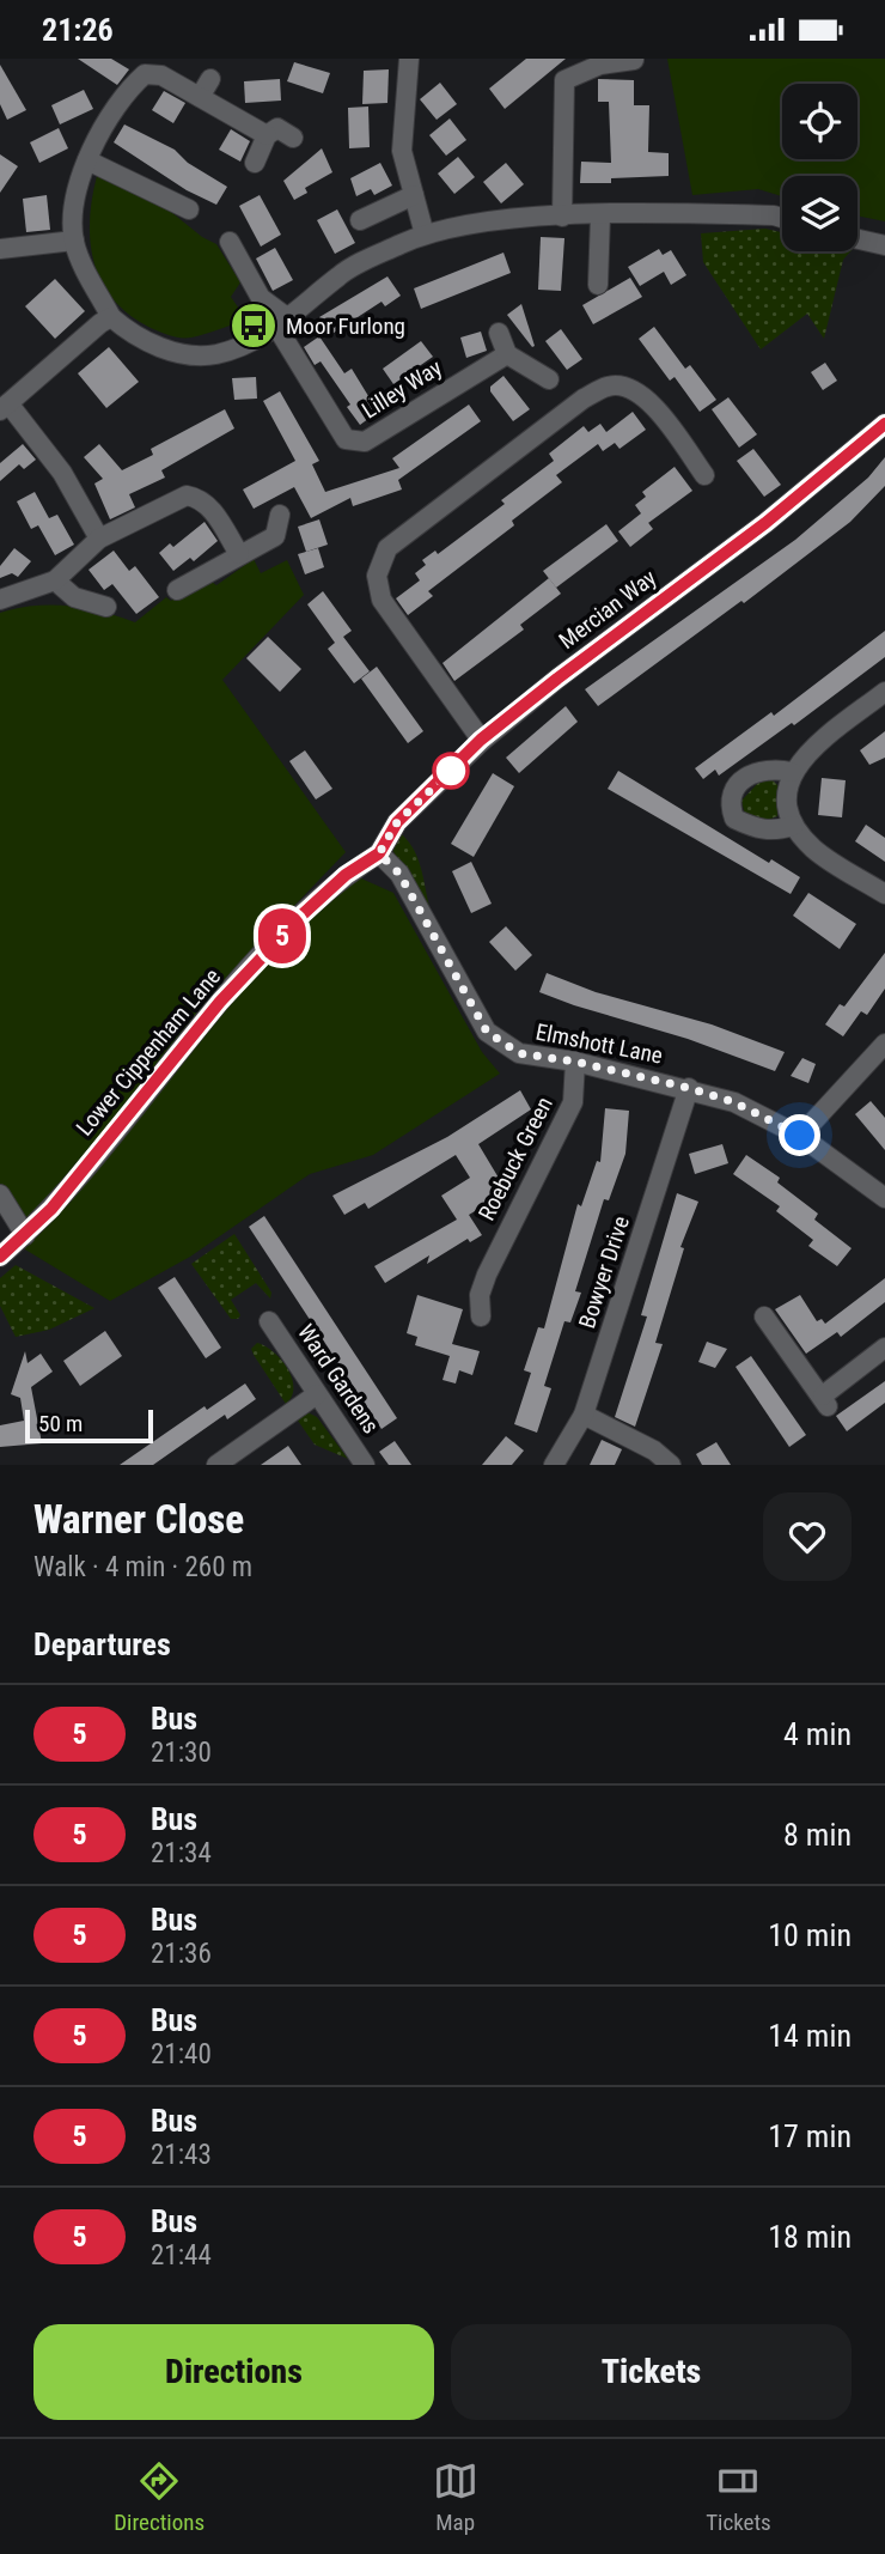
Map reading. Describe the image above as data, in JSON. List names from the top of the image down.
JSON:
{
  "streets": {
    "street": [
      "Lilley Way",
      "Mercian Way",
      "Elmshott Lane",
      "Lower Cippenham Lane",
      "Roebuck Green",
      "Bowyer Drive",
      "Ward Gardens"
    ]
  },
  "crossings": [
    ["Mercian Way", "Elmshott Lane"],
    ["Mercian Way", "Lower Cippenham Lane"],
    ["Elmshott Lane", "Lower Cippenham Lane"],
    ["Elmshott Lane", "Roebuck Green"],
    ["Elmshott Lane", "Bowyer Drive"]
  ],
  "places": {
    "bus stop": ["Moor Furlong"]
  },
  "lines": ["bus line 5"],
  "scale_bar": "50 m",
  "page": {
    "status": "21:26",
    "on_map": "5",
    "scale": "50 m",
    "heading": [
      ["Warner Close", "Walk · 4 min · 260 m"],
      "Departures"
    ],
    "list": [
      {
        "mark": "5",
        "name": "Bus",
        "note": "21:30",
        "value": "4 min"
      },
      {
        "mark": "5",
        "name": "Bus",
        "note": "21:34",
        "value": "8 min"
      },
      {
        "mark": "5",
        "name": "Bus",
        "note": "21:36",
        "value": "10 min"
      },
      {
        "mark": "5",
        "name": "Bus",
        "note": "21:40",
        "value": "14 min"
      },
      {
        "mark": "5",
        "name": "Bus",
        "note": "21:43",
        "value": "17 min"
      },
      {
        "mark": "5",
        "name": "Bus",
        "note": "21:44",
        "value": "18 min"
      }
    ],
    "buttons": ["Directions", "Tickets"],
    "tabs": ["Directions", "Map", "Tickets"]
  }
}
